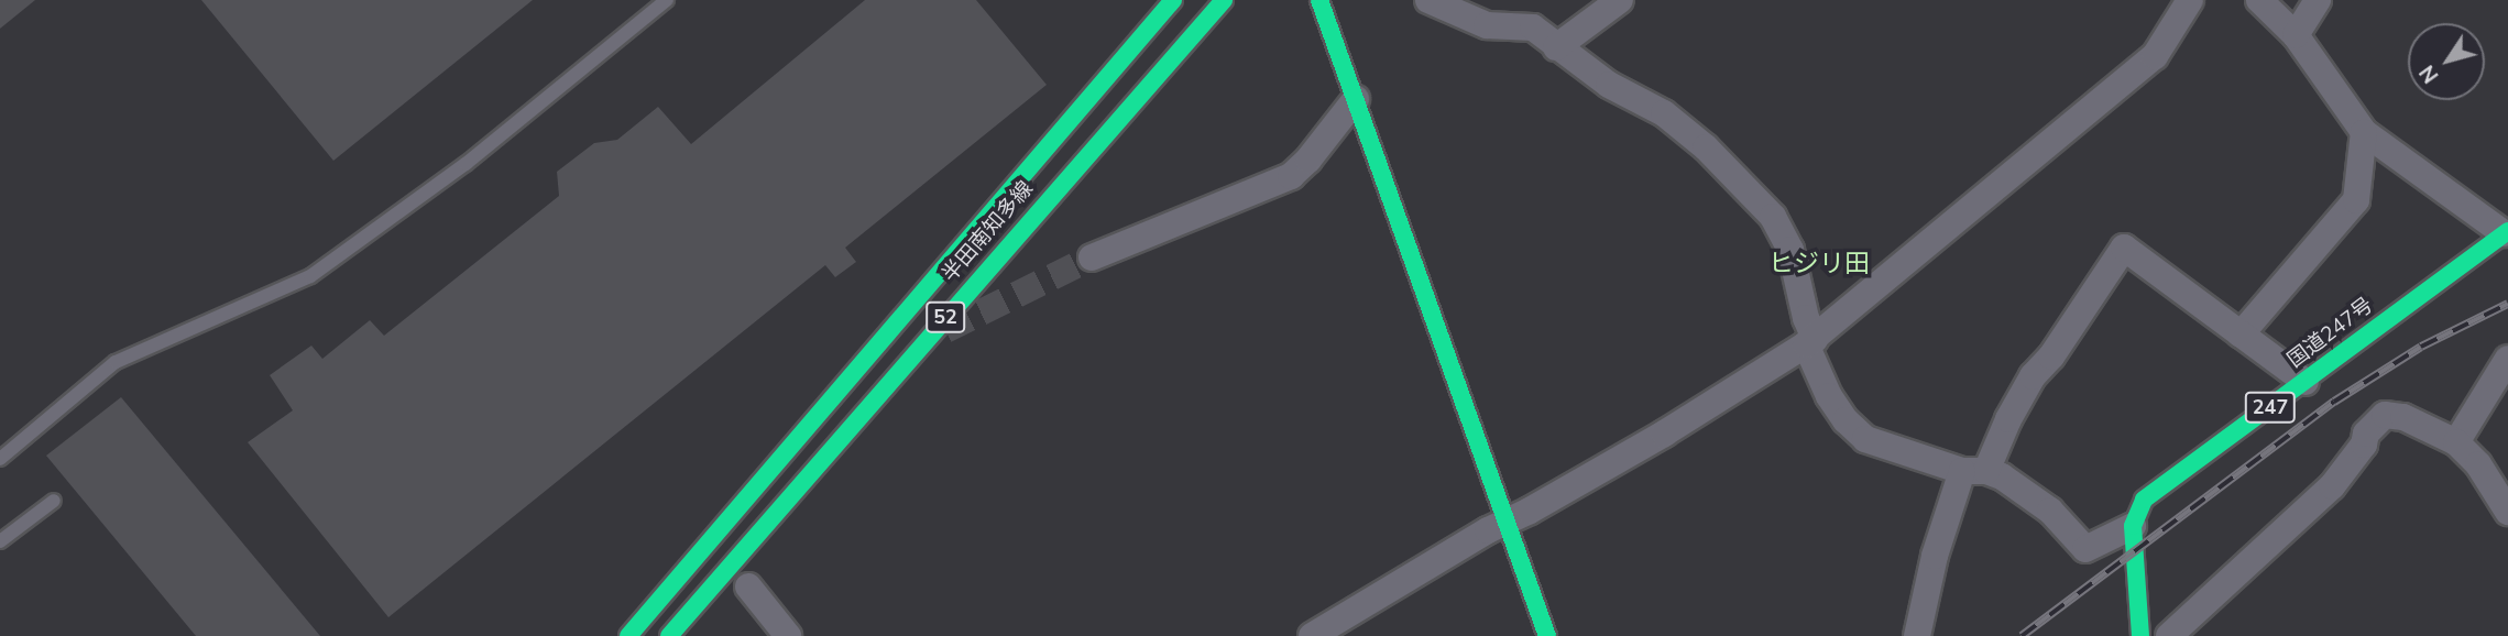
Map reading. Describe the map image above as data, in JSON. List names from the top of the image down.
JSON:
{
  "streets": {
    "main road": [
      "半田南知多線",
      "52",
      "国道247号",
      "247"
    ]
  },
  "districts": ["ヒジリ田"],
  "north": "bottom left"
}
